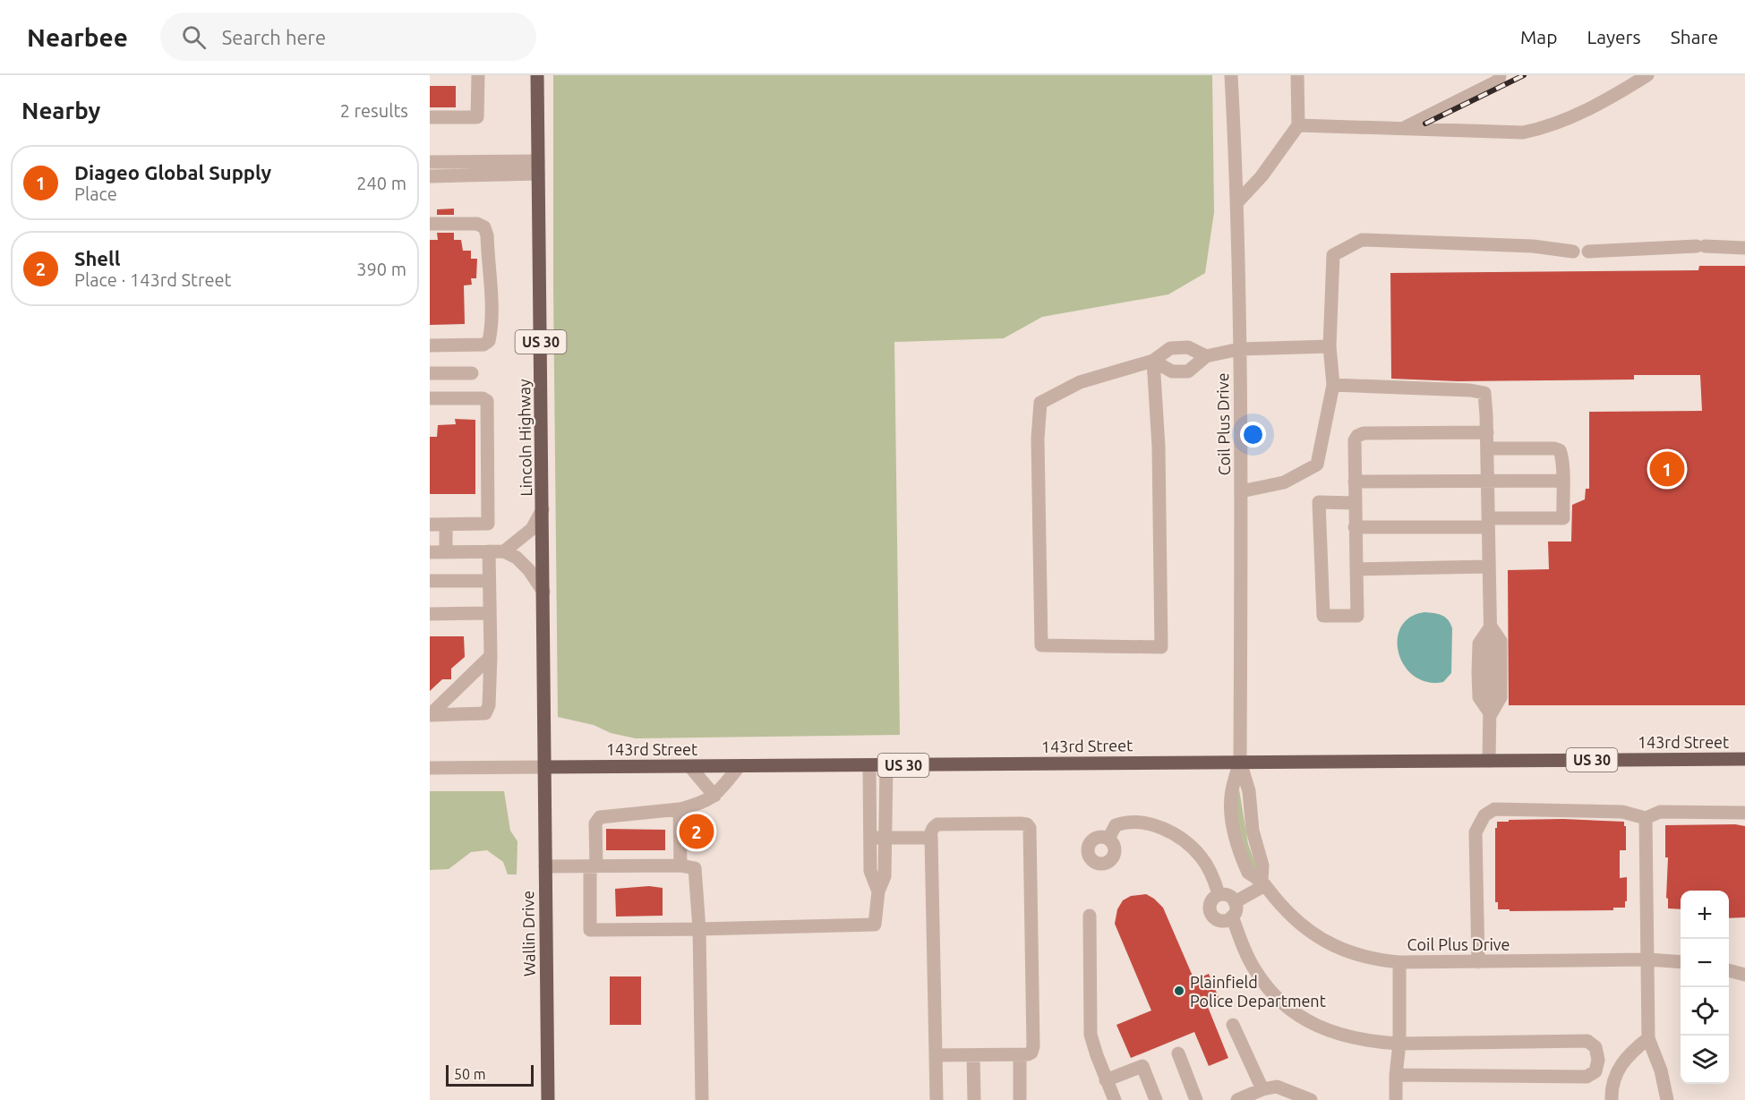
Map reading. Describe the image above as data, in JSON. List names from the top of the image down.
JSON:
{
  "streets": {
    "main road": [
      "US 30",
      "Lincoln Highway",
      "143rd Street",
      "Wallin Drive"
    ],
    "street": ["Coil Plus Drive"]
  },
  "crossings": [
    ["Coil Plus Drive", "143rd Street"],
    ["Lincoln Highway", "143rd Street"],
    ["Lincoln Highway", "Wallin Drive"],
    ["143rd Street", "Wallin Drive"]
  ],
  "places": ["Plainfield Police Department"],
  "scale_bar": "50 m",
  "page": {
    "header": "Nearbee",
    "search": "Search here",
    "nav": ["Map", "Layers", "Share"],
    "heading": ["Nearby", "2 results"],
    "list": [
      {
        "mark": "1",
        "name": "Diageo Global Supply",
        "note": "Place",
        "value": "240 m"
      },
      {
        "mark": "2",
        "name": "Shell",
        "note": "Place · 143rd Street",
        "value": "390 m"
      }
    ],
    "pins": ["1", "2"],
    "map_buttons": ["+", "−"],
    "scale": "50 m"
  }
}
